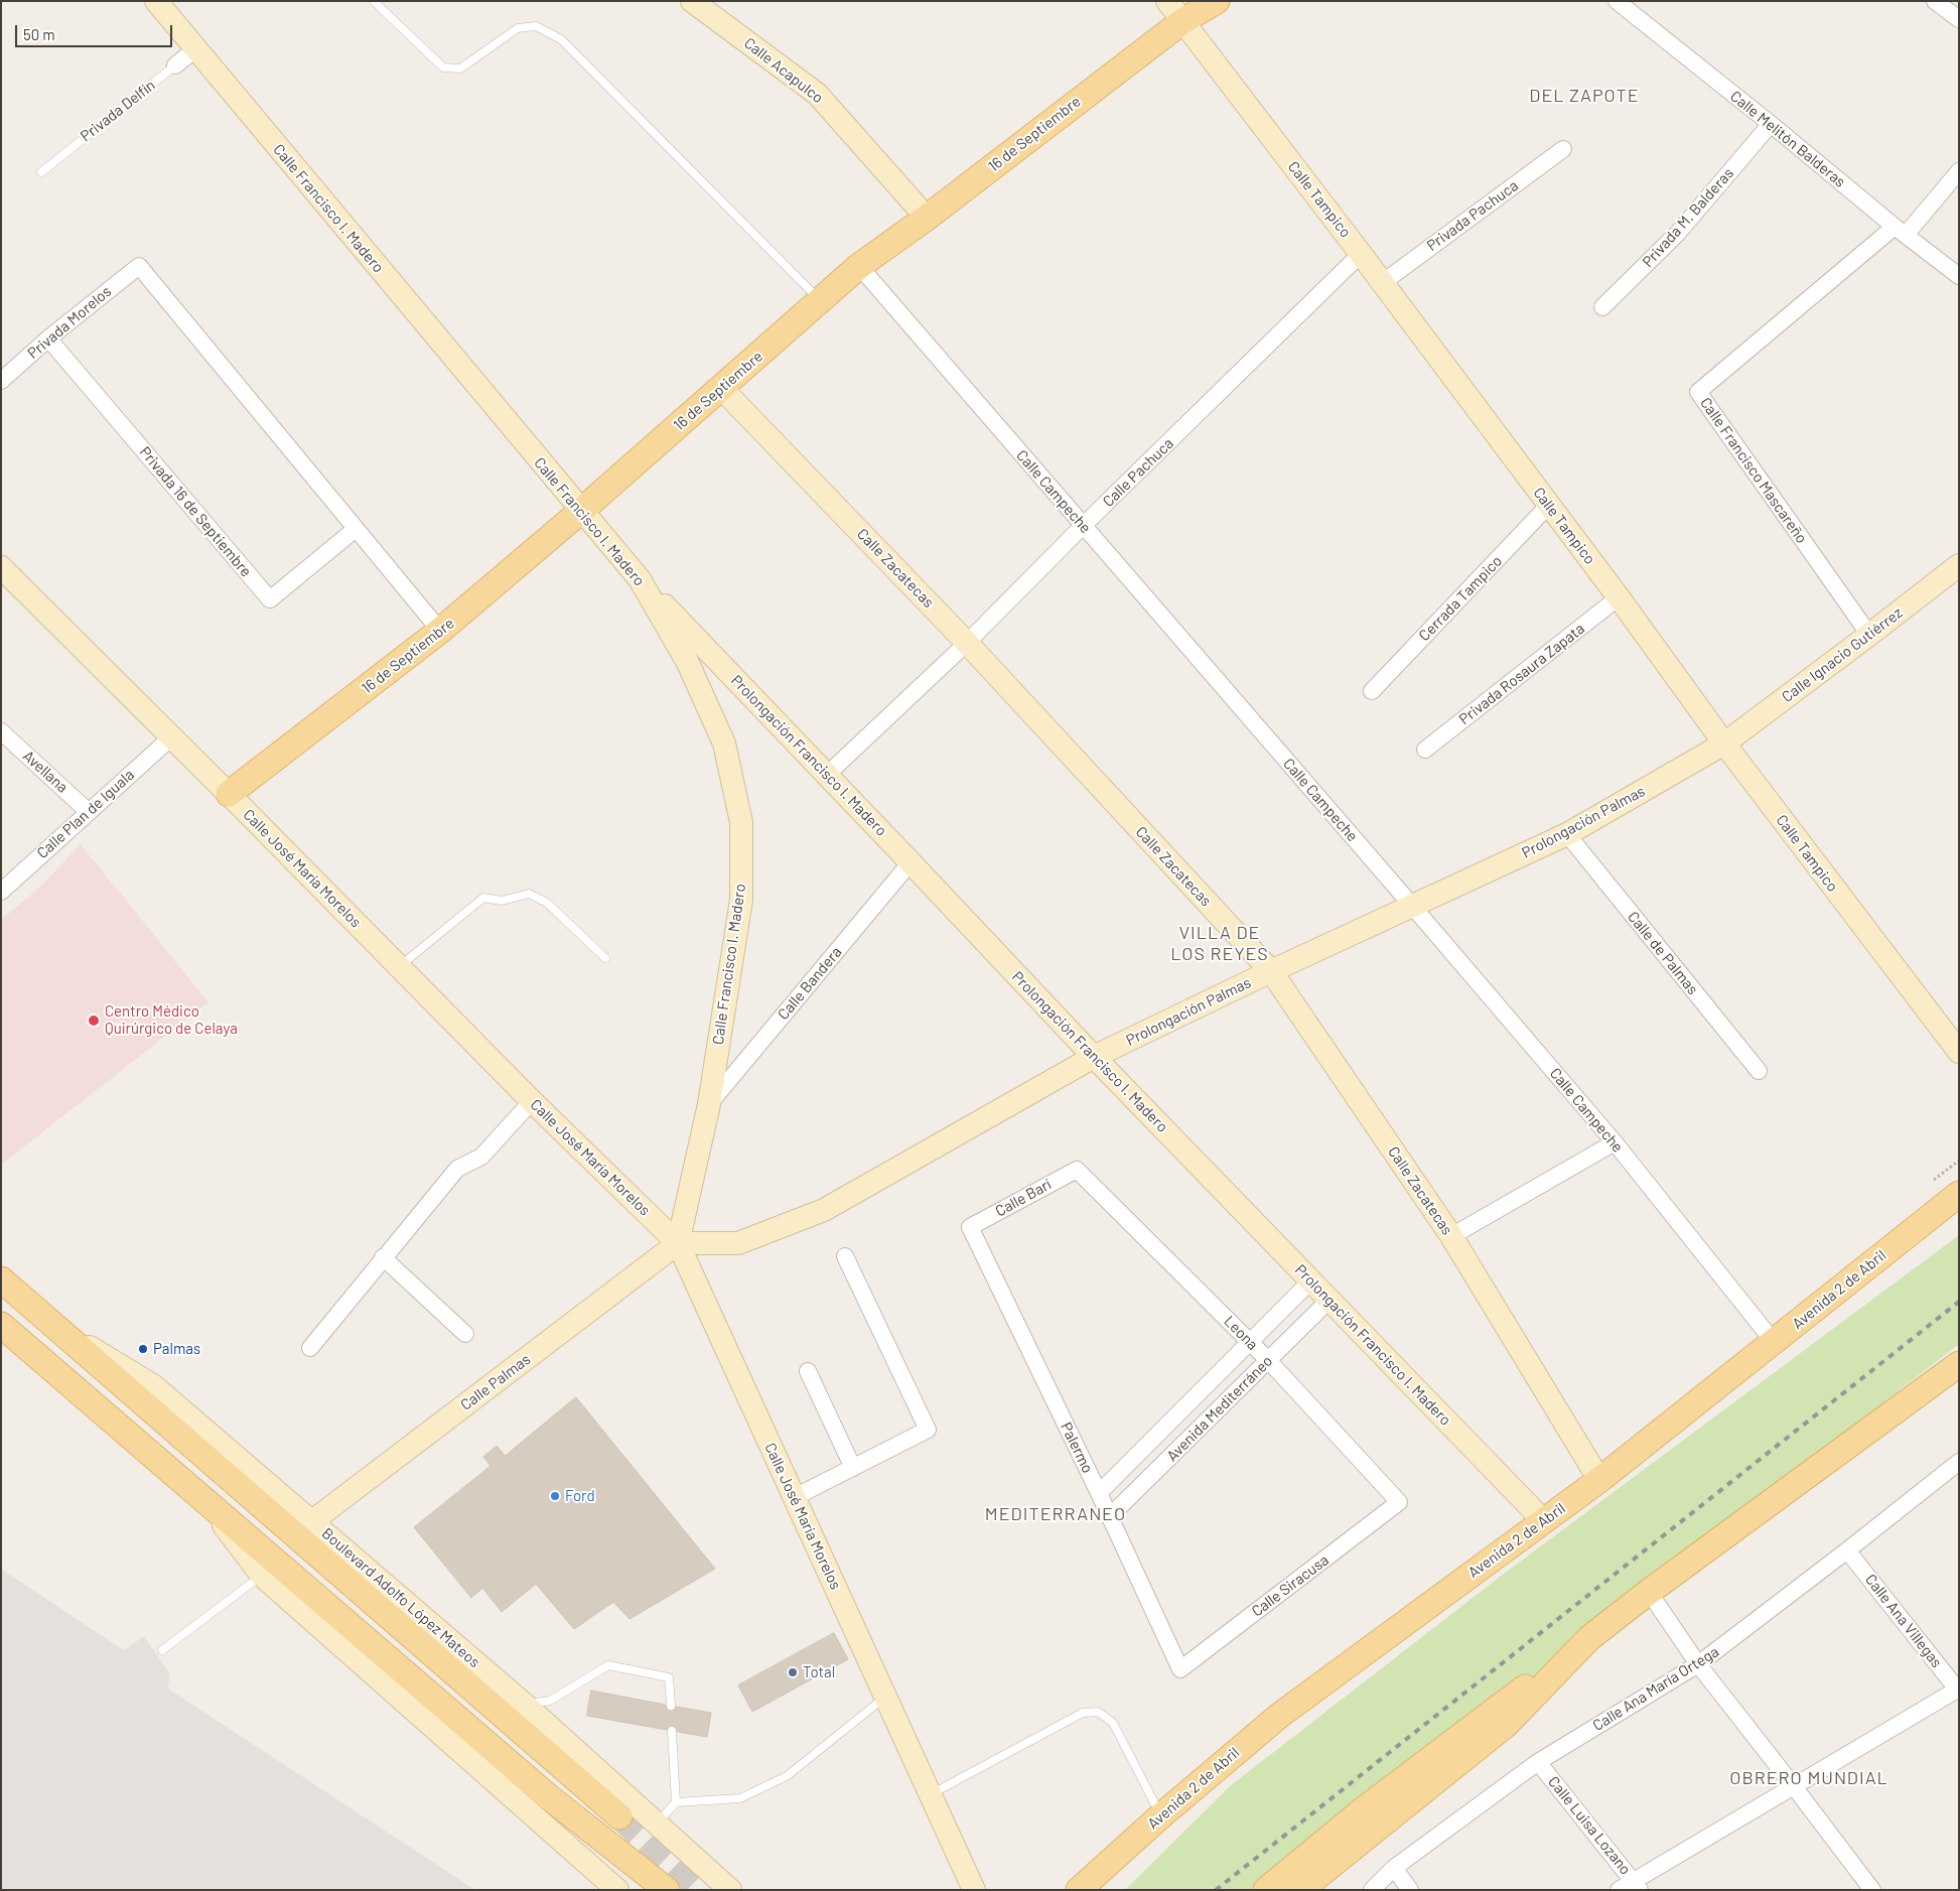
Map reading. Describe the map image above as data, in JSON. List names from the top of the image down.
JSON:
{
  "streets": {
    "main road": [
      "Calle Acapulco",
      "16 de Septiembre",
      "Calle Tampico",
      "Calle Francisco I. Madero",
      "Calle Zacatecas",
      "Calle Ignacio Gutiérrez",
      "Prolongación Francisco I. Madero",
      "Prolongación Palmas",
      "Calle José María Morelos",
      "Avenida 2 de Abril",
      "Calle Palmas",
      "Boulevard Adolfo López Mateos"
    ],
    "street": [
      "Privada Delfín",
      "Calle Melitón Balderas",
      "Privada Pachuca",
      "Privada M. Balderas",
      "Privada Morelos",
      "Calle Francisco Mascareño",
      "Calle Pachuca",
      "Calle Campeche",
      "Privada 16 de Septiembre",
      "Cerrada Tampico",
      "Privada Rosaura Zapata",
      "Avellana",
      "Calle Plan de Iguala",
      "Calle de Palmas",
      "Calle Bandera",
      "Calle Barí",
      "Leona",
      "Avenida Mediterráneo",
      "Palermo",
      "Calle Siracusa",
      "Calle Ana Villegas",
      "Calle Ana María Ortega",
      "Calle Luisa Lozano"
    ]
  },
  "crossings": [
    ["Calle Acapulco", "16 de Septiembre"],
    ["Privada Delfín", "Calle Francisco I. Madero"],
    ["16 de Septiembre", "Calle Tampico"],
    ["16 de Septiembre", "Calle Francisco I. Madero"],
    ["16 de Septiembre", "Calle Campeche"],
    ["16 de Septiembre", "Calle Zacatecas"],
    ["16 de Septiembre", "Calle José María Morelos"],
    ["Calle Melitón Balderas", "Privada M. Balderas"],
    ["Calle Melitón Balderas", "Calle Francisco Mascareño"],
    ["Calle Tampico", "Privada Pachuca"],
    ["Calle Tampico", "Calle Pachuca"],
    ["Calle Tampico", "Cerrada Tampico"],
    ["Calle Tampico", "Calle Ignacio Gutiérrez"],
    ["Calle Tampico", "Privada Rosaura Zapata"],
    ["Calle Tampico", "Prolongación Palmas"],
    ["Calle Francisco I. Madero", "Prolongación Francisco I. Madero"],
    ["Calle Francisco I. Madero", "Prolongación Palmas"],
    ["Calle Francisco I. Madero", "Calle José María Morelos"],
    ["Calle Francisco I. Madero", "Calle Bandera"],
    ["Calle Francisco I. Madero", "Calle Palmas"],
    ["Privada Morelos", "Privada 16 de Septiembre"],
    ["Calle Francisco Mascareño", "Calle Ignacio Gutiérrez"],
    ["Calle Pachuca", "Calle Campeche"],
    ["Calle Pachuca", "Calle Zacatecas"],
    ["Calle Pachuca", "Prolongación Francisco I. Madero"],
    ["Calle Campeche", "Prolongación Palmas"],
    ["Calle Campeche", "Avenida 2 de Abril"],
    ["Calle Zacatecas", "Prolongación Palmas"],
    ["Calle Zacatecas", "Avenida 2 de Abril"],
    ["Calle Ignacio Gutiérrez", "Prolongación Palmas"],
    ["Prolongación Francisco I. Madero", "Prolongación Palmas"],
    ["Prolongación Francisco I. Madero", "Calle Bandera"],
    ["Prolongación Francisco I. Madero", "Avenida 2 de Abril"],
    ["Prolongación Francisco I. Madero", "Avenida Mediterráneo"],
    ["Avellana", "Calle Plan de Iguala"],
    ["Calle Plan de Iguala", "Calle José María Morelos"],
    ["Prolongación Palmas", "Calle José María Morelos"],
    ["Prolongación Palmas", "Calle de Palmas"],
    ["Prolongación Palmas", "Calle Palmas"],
    ["Calle José María Morelos", "Calle Palmas"],
    ["Calle Barí", "Leona"],
    ["Calle Barí", "Palermo"],
    ["Leona", "Avenida Mediterráneo"],
    ["Leona", "Calle Siracusa"],
    ["Calle Palmas", "Boulevard Adolfo López Mateos"],
    ["Avenida Mediterráneo", "Palermo"],
    ["Palermo", "Calle Siracusa"],
    ["Calle Ana Villegas", "Calle Ana María Ortega"],
    ["Calle Ana María Ortega", "Calle Luisa Lozano"]
  ],
  "districts": [
    "DEL ZAPOTE",
    "VILLA DE LOS REYES",
    "MEDITERRANEO",
    "OBRERO MUNDIAL"
  ],
  "places": [
    "Centro Médico Quirúrgico de Celaya",
    "Palmas",
    "Ford",
    "Total"
  ],
  "scale_bar": "50 m"
}
